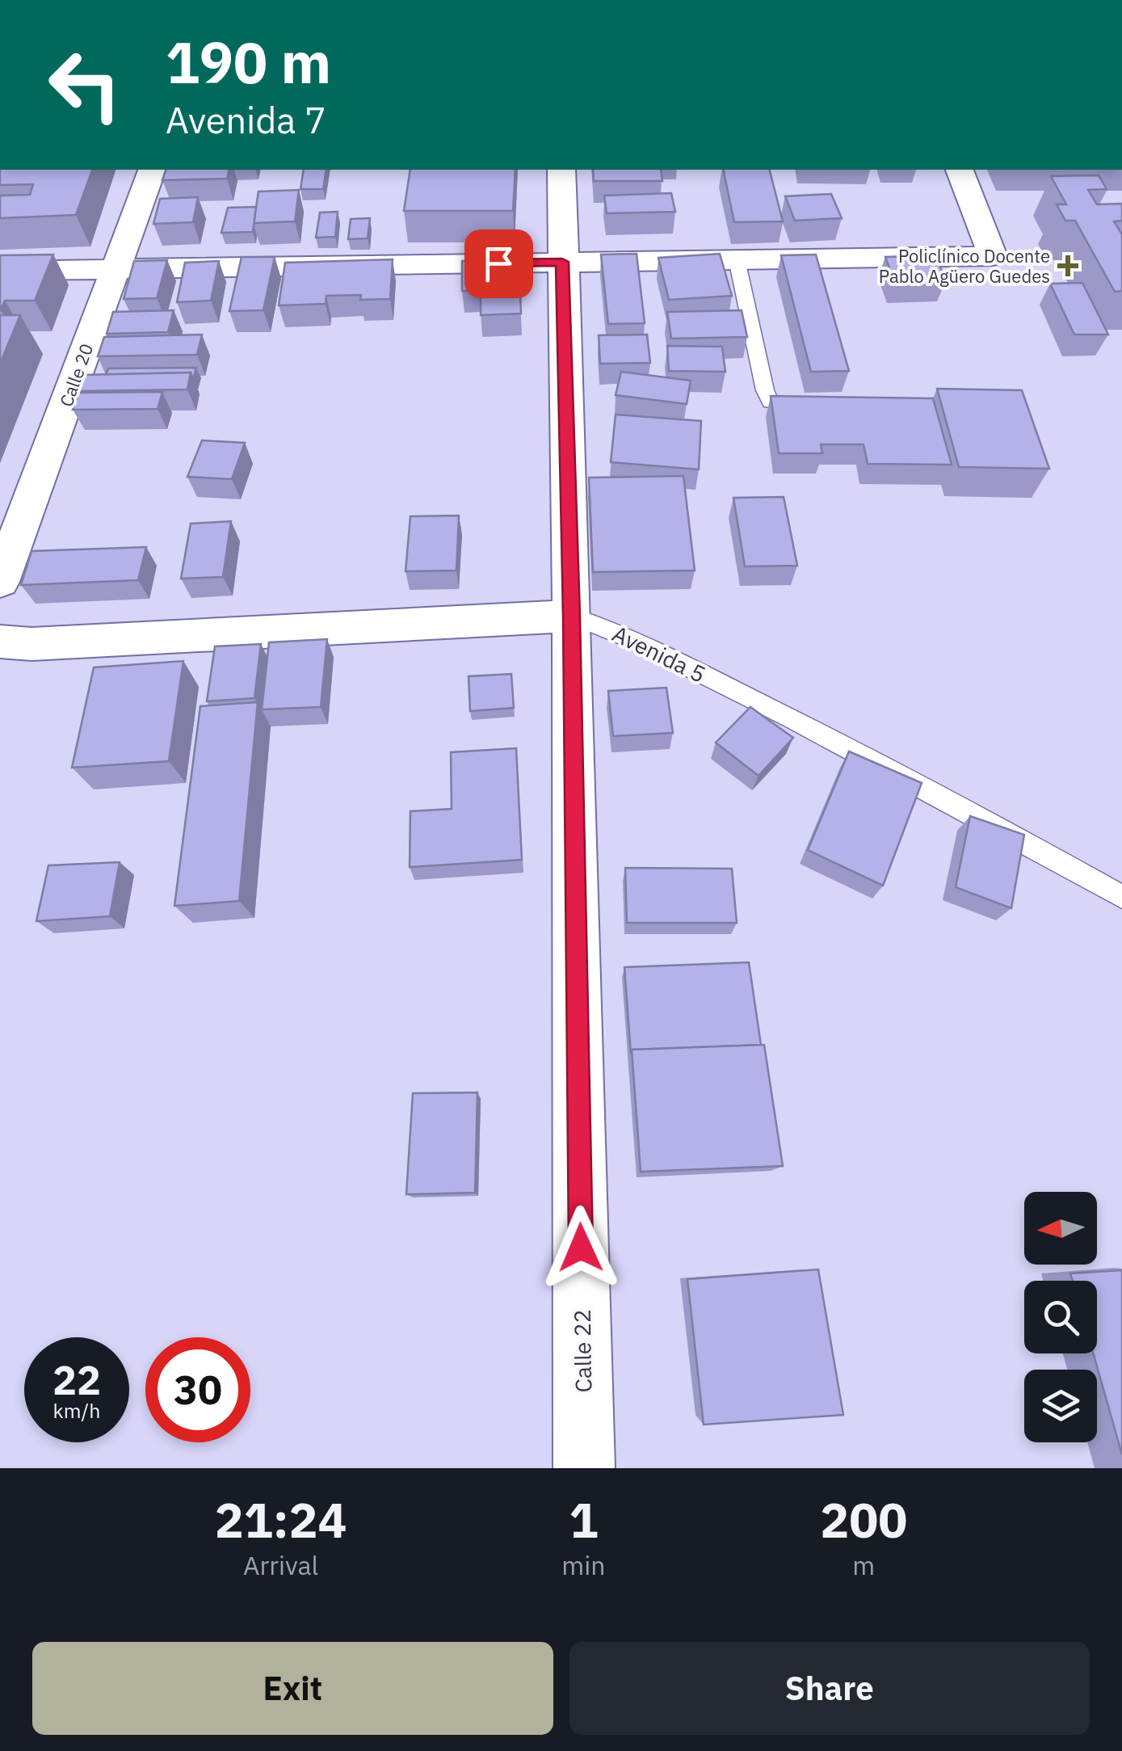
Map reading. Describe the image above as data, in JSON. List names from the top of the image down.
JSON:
{
  "streets": {
    "street": ["Calle 20", "Avenida 5", "Calle 22"]
  },
  "crossings": [
    ["Avenida 5", "Calle 22"]
  ],
  "places": {
    "health": ["Policlínico Docente Pablo Agüero Guedes"]
  },
  "north": "left",
  "page": {
    "turn": ["190 m", "Avenida 7"],
    "speed": "22 km/h",
    "limit": "30",
    "eta": [
      "21:24",
      "Arrival",
      "1",
      "min",
      "200",
      "m"
    ],
    "buttons": ["Exit", "Share"]
  }
}
